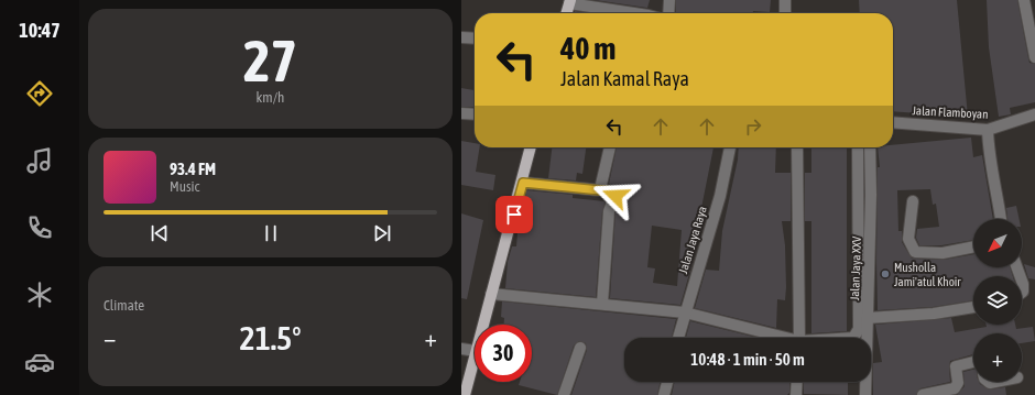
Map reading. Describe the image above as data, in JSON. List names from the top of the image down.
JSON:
{
  "streets": {
    "street": ["Jalan Flamboyan", "Jalan Jaya Raya", "Jalan Jaya XXV"]
  },
  "places": ["Musholla Jami'atul Khoir"],
  "north": "bottom left",
  "page": {
    "tabs": "10:47",
    "tile": [
      ["27", "km/h"],
      "Climate"
    ],
    "turn": ["40 m", "Jalan Kamal Raya"],
    "song": ["93.4 FM", "Music"],
    "map_buttons": "+",
    "heat": ["−", "21.5°", "+"],
    "limit": "30",
    "trip": "10:48 · 1 min · 50 m"
  }
}
